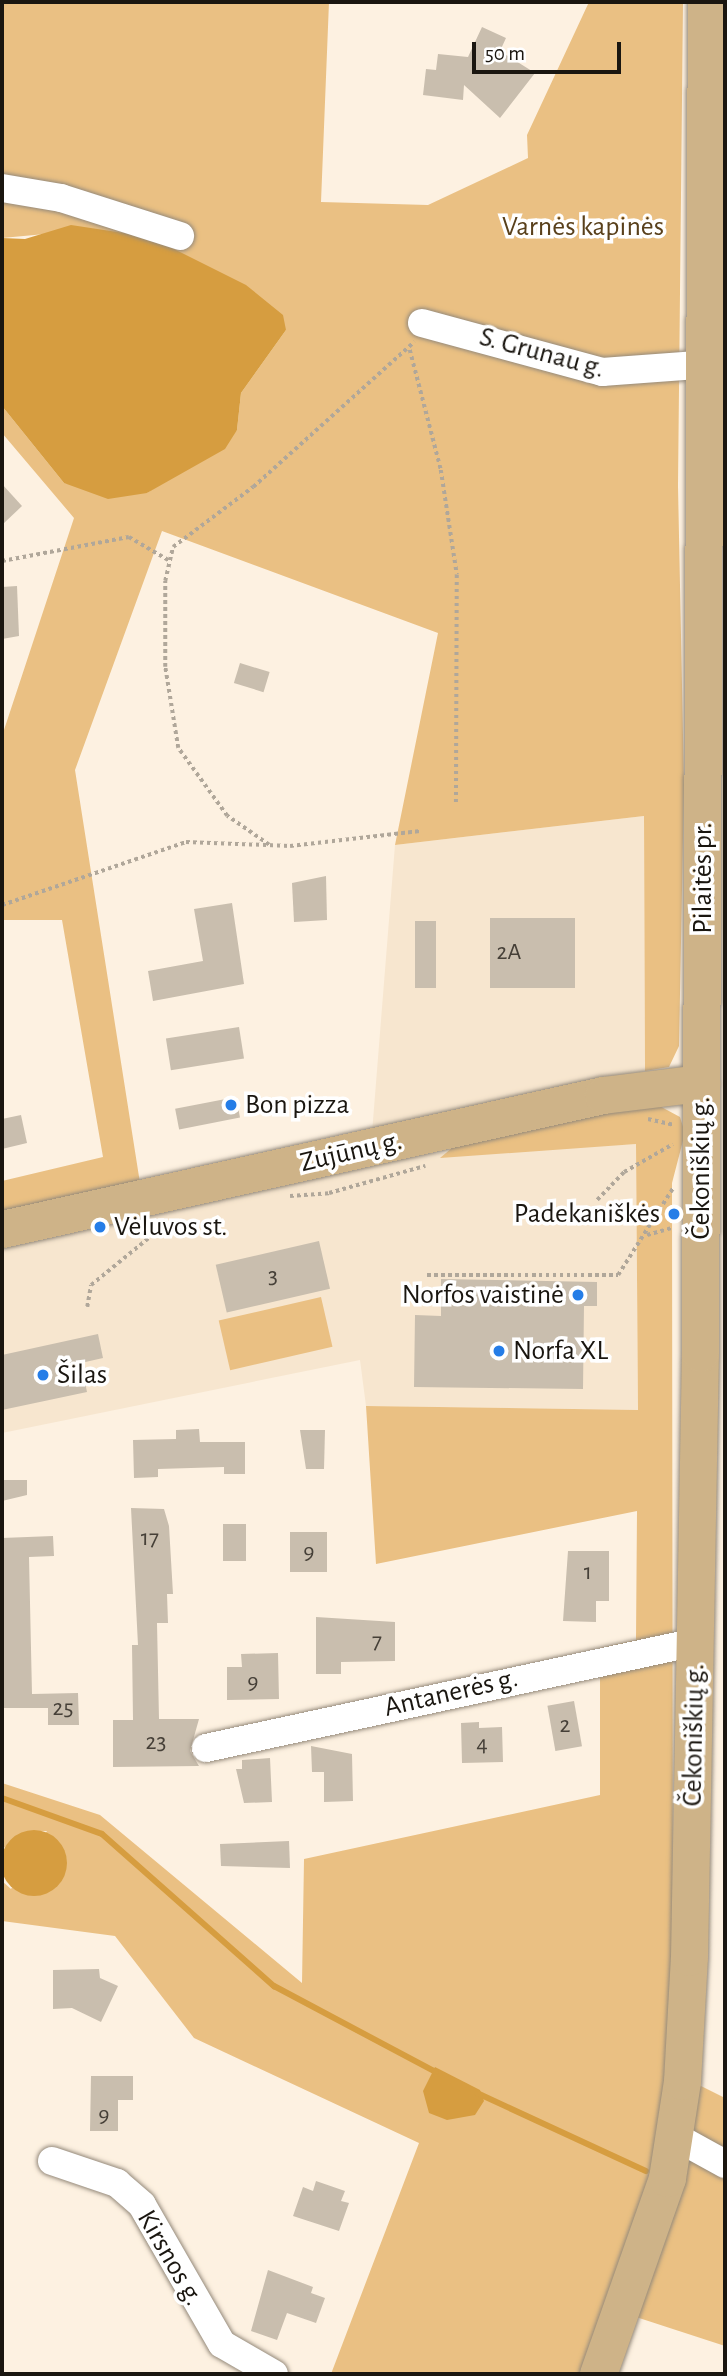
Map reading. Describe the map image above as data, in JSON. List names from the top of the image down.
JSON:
{
  "streets": {
    "main road": ["Pilaitės pr.", "Zujūnų g.", "Čekoniškių g."],
    "street": ["S. Grunau g.", "Antanerės g.", "Kirsnos g."]
  },
  "crossings": [
    ["S. Grunau g.", "Pilaitės pr."],
    ["Pilaitės pr.", "Zujūnų g."],
    ["Pilaitės pr.", "Čekoniškių g."],
    ["Zujūnų g.", "Čekoniškių g."],
    ["Čekoniškių g.", "Antanerės g."]
  ],
  "parks": ["Varnės kapinės"],
  "places": [
    "Bon pizza",
    "Padekaniškės",
    "Vėluvos st.",
    "Norfos vaistinė",
    "Norfa XL",
    "Šilas"
  ],
  "house_numbers": [
    "2A",
    "3",
    "17",
    "9",
    "1",
    "7",
    "9",
    "25",
    "2",
    "23",
    "4",
    "9"
  ],
  "scale_bar": "50 m"
}
